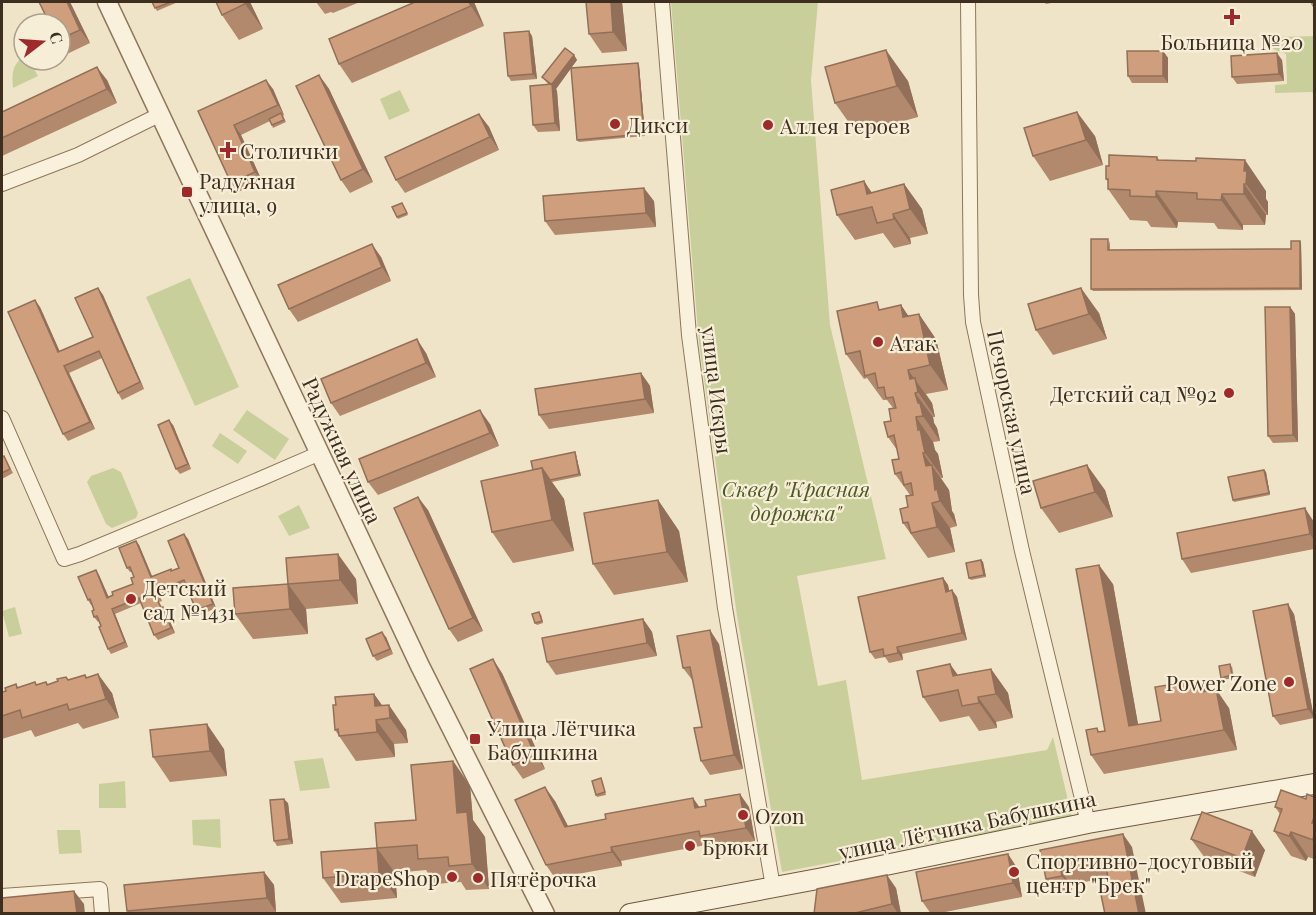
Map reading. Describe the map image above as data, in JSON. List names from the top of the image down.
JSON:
{
  "streets": {
    "main road": ["улица Лётчика Бабушкина"],
    "street": ["улица Искры", "Печорская улица", "Радужная улица"]
  },
  "crossings": [
    ["улица Искры", "улица Лётчика Бабушкина"],
    ["Печорская улица", "улица Лётчика Бабушкина"]
  ],
  "parks": ["Сквер \"Красная дорожка\""],
  "places": {
    "health": ["Больница №20", "Столички"],
    "other": [
      "Дикси",
      "Аллея героев",
      "Атак",
      "Детский сад №92",
      "Детский сад №1431",
      "Power Zone",
      "Ozon",
      "Брюки",
      "Спортивно-досуговый центр \"Брек\"",
      "DrapeShop",
      "Пятёрочка"
    ],
    "transit": ["Радужная улица, 9", "Улица Лётчика Бабушкина"]
  },
  "north": "right"
}
